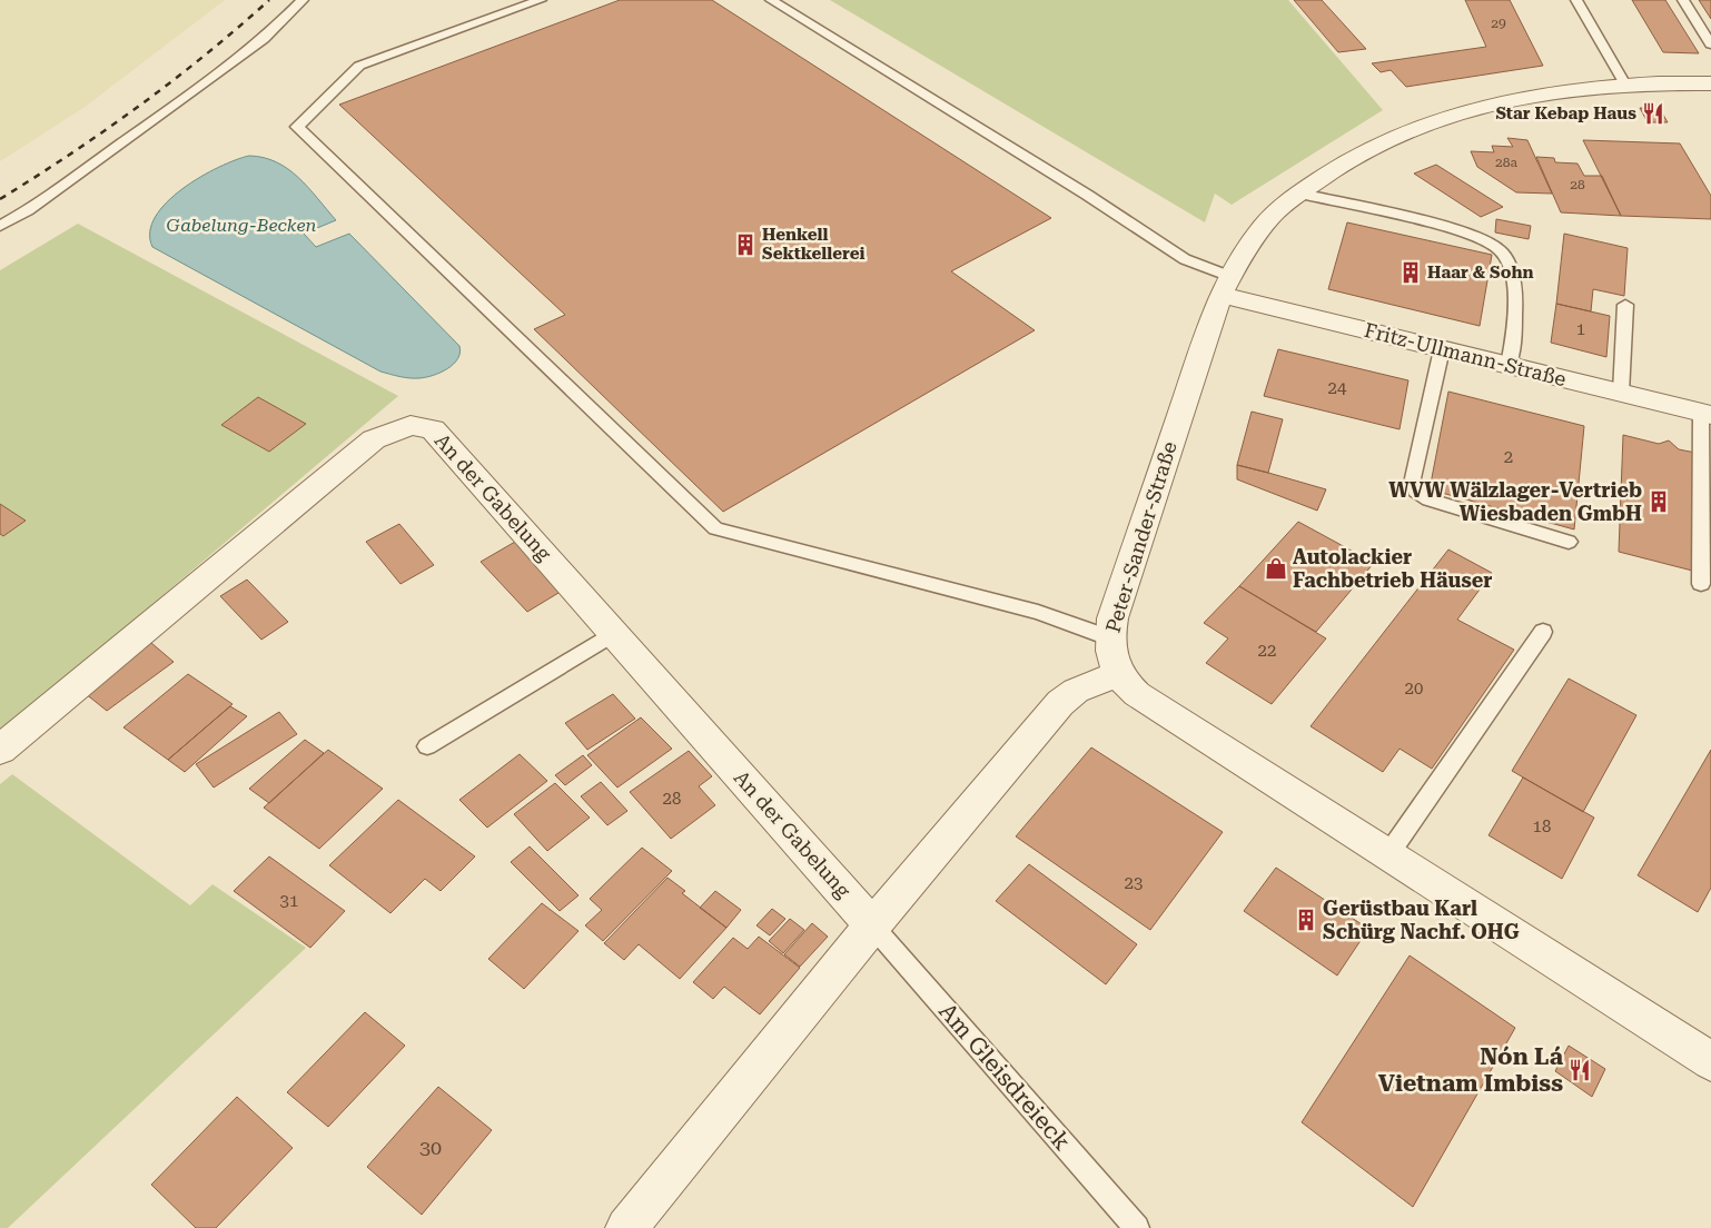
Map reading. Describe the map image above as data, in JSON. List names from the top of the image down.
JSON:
{
  "streets": {
    "street": ["Fritz-Ullmann-Straße", "An der Gabelung", "Peter-Sander-Straße"],
    "lane": ["Am Gleisdreieck"]
  },
  "crossings": [
    ["Fritz-Ullmann-Straße", "Peter-Sander-Straße"],
    ["An der Gabelung", "Am Gleisdreieck"]
  ],
  "water": ["Gabelung-Becken"],
  "places": {
    "restaurant": ["Star Kebap Haus", "Nón Lá Vietnam Imbiss"],
    "building": [
      "Henkell Sektkellerei",
      "Haar & Sohn",
      "WVW Wälzlager-Vertrieb Wiesbaden GmbH",
      "Gerüstbau Karl Schürg Nachf. OHG"
    ],
    "shop": ["Autolackier Fachbetrieb Häuser"]
  },
  "house_numbers": [
    "29",
    "28a",
    "28",
    "1",
    "24",
    "2",
    "22",
    "20",
    "28",
    "18",
    "23",
    "31",
    "30"
  ]
}
